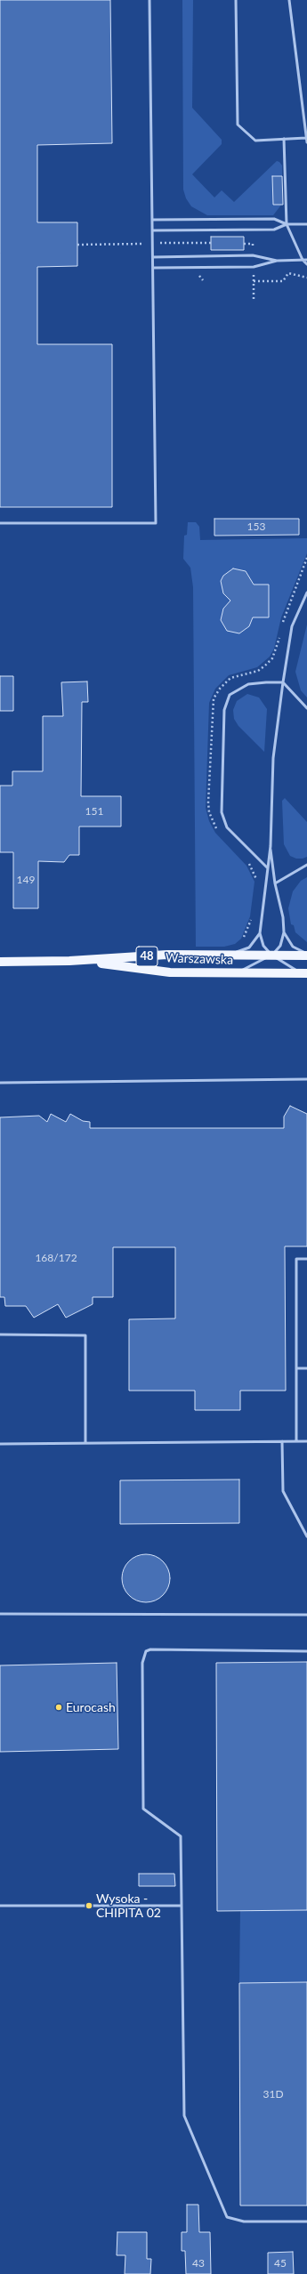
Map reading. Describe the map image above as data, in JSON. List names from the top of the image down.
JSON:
{
  "streets": {
    "main road": ["48", "Warszawska"]
  },
  "places": ["Eurocash", "Wysoka - CHIPITA 02"],
  "house_numbers": [
    "153",
    "151",
    "149",
    "168/172",
    "31D",
    "43",
    "45"
  ]
}
